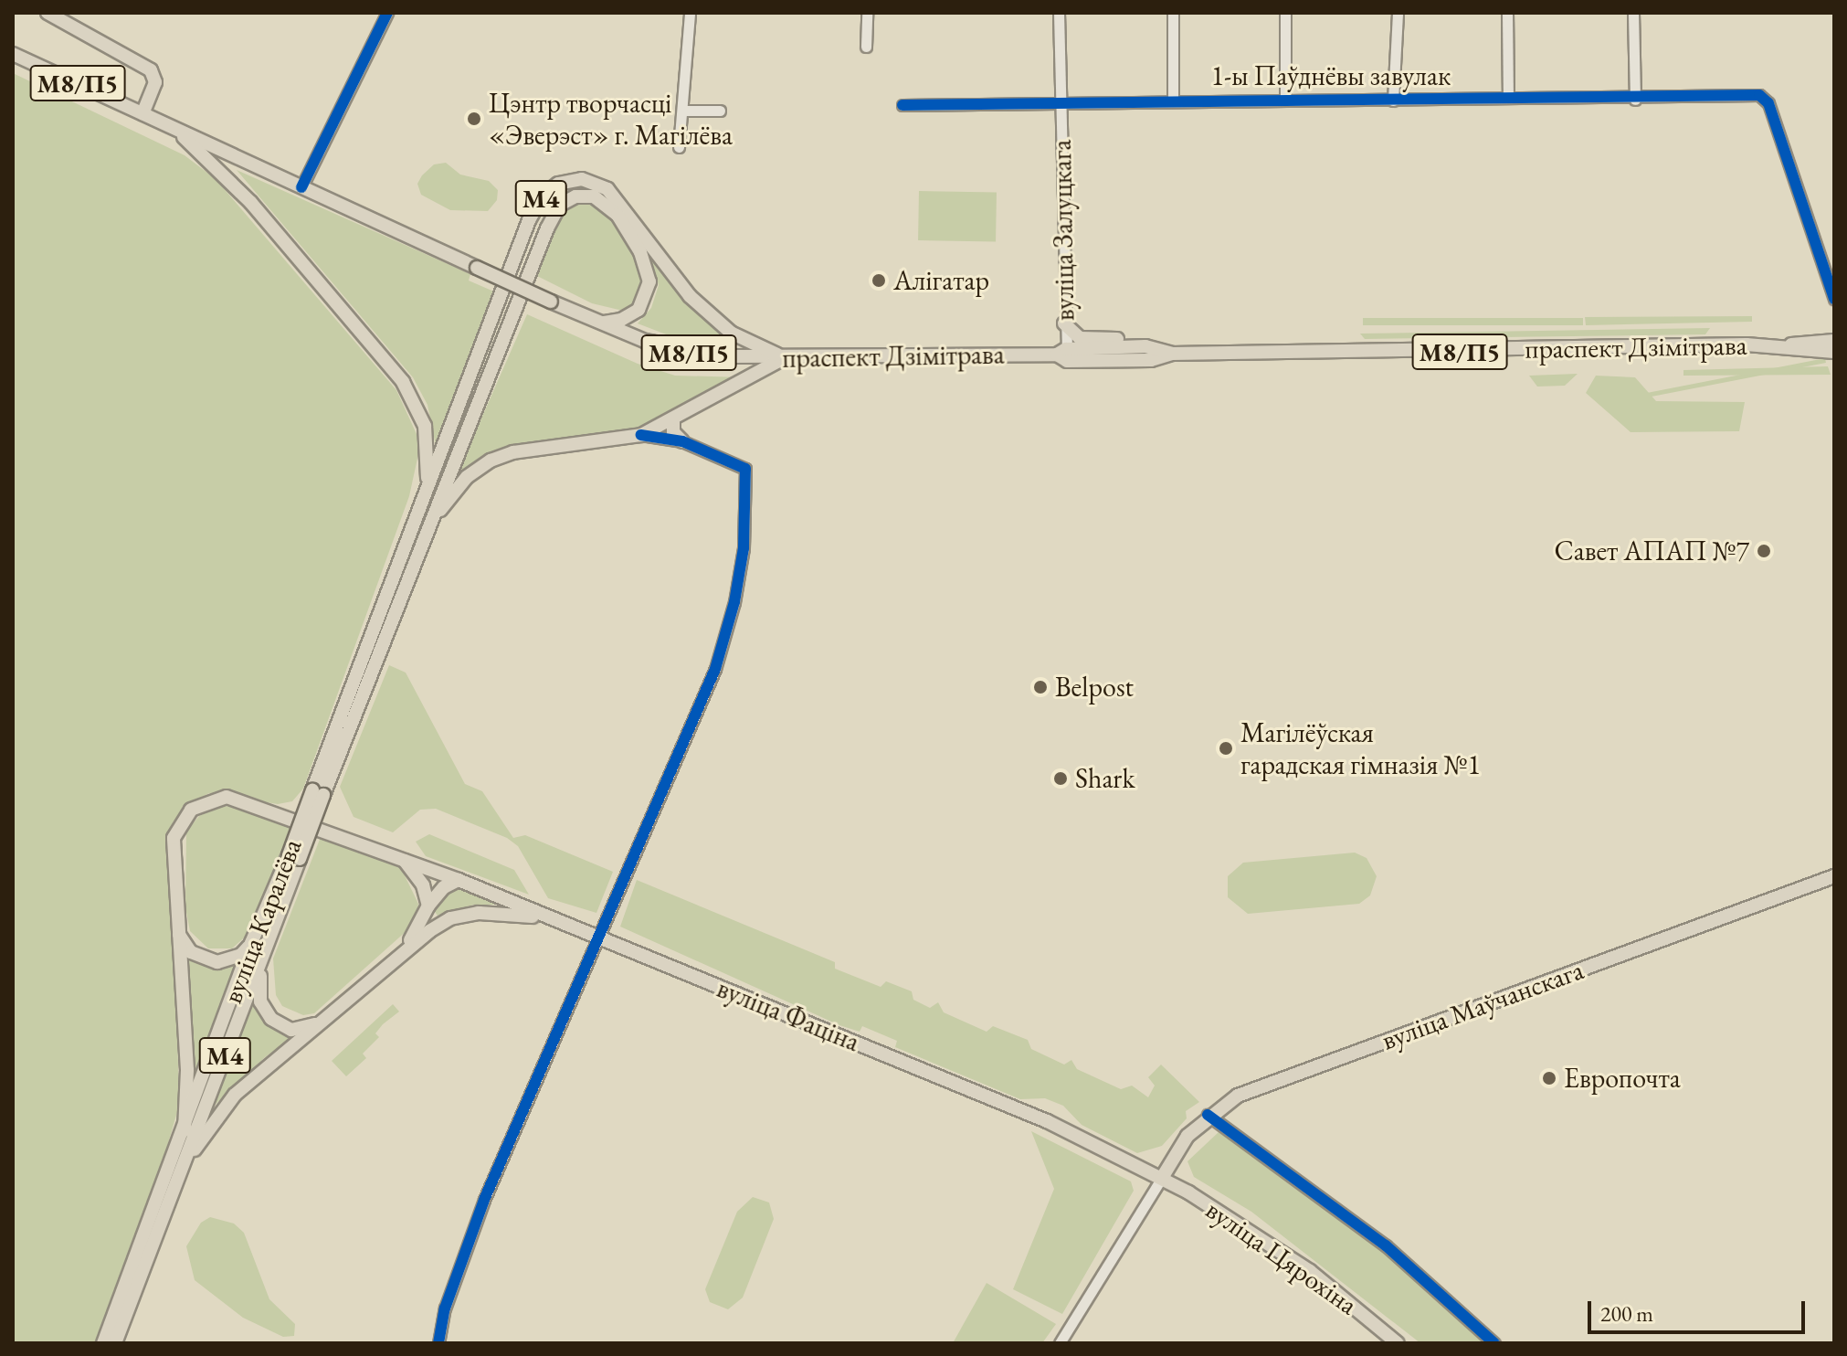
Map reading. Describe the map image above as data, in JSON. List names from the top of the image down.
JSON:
{
  "streets": {
    "main road": [
      "М8/П5",
      "М4",
      "праспект Дзімітрава",
      "вуліца Каралёва",
      "вуліца Маўчанскага",
      "вуліца Фаціна",
      "вуліца Цярохіна"
    ],
    "street": ["1-ы Паўднёвы завулак", "вуліца Залуцкага"]
  },
  "crossings": [
    ["1-ы Паўднёвы завулак", "вуліца Залуцкага"],
    ["М4", "праспект Дзімітрава"],
    ["М4", "вуліца Каралёва"],
    ["вуліца Залуцкага", "праспект Дзімітрава"],
    ["вуліца Маўчанскага", "вуліца Фаціна"],
    ["вуліца Маўчанскага", "вуліца Цярохіна"],
    ["вуліца Фаціна", "вуліца Цярохіна"]
  ],
  "places": [
    "Цэнтр творчасці «Эверэст» г. Магілёва",
    "Алігатар",
    "Савет АПАП №7",
    "Belpost",
    "Магілёўская гарадская гімназія №1",
    "Shark",
    "Европочта"
  ],
  "scale_bar": "200 m"
}
